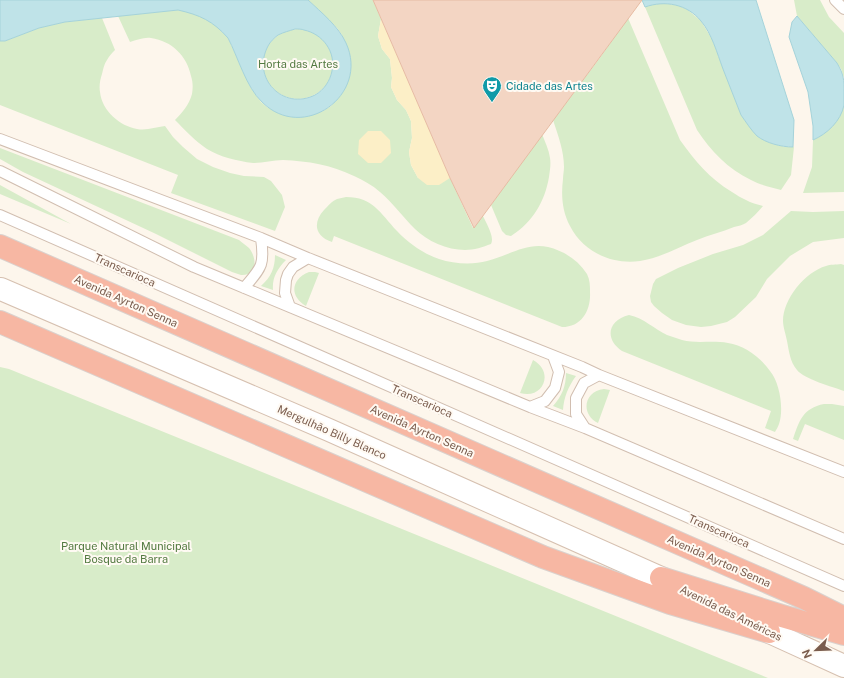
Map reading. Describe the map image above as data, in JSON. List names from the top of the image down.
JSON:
{
  "streets": {
    "highway": ["Avenida Ayrton Senna"],
    "main road": ["Mergulhão Billy Blanco", "Avenida das Américas"],
    "lane": ["Transcarioca"]
  },
  "crossings": [
    ["Mergulhão Billy Blanco", "Avenida das Américas"]
  ],
  "parks": ["Horta das Artes", "Parque Natural Municipal Bosque da Barra"],
  "places": {
    "theatre": ["Cidade das Artes"]
  },
  "north": "bottom left"
}
